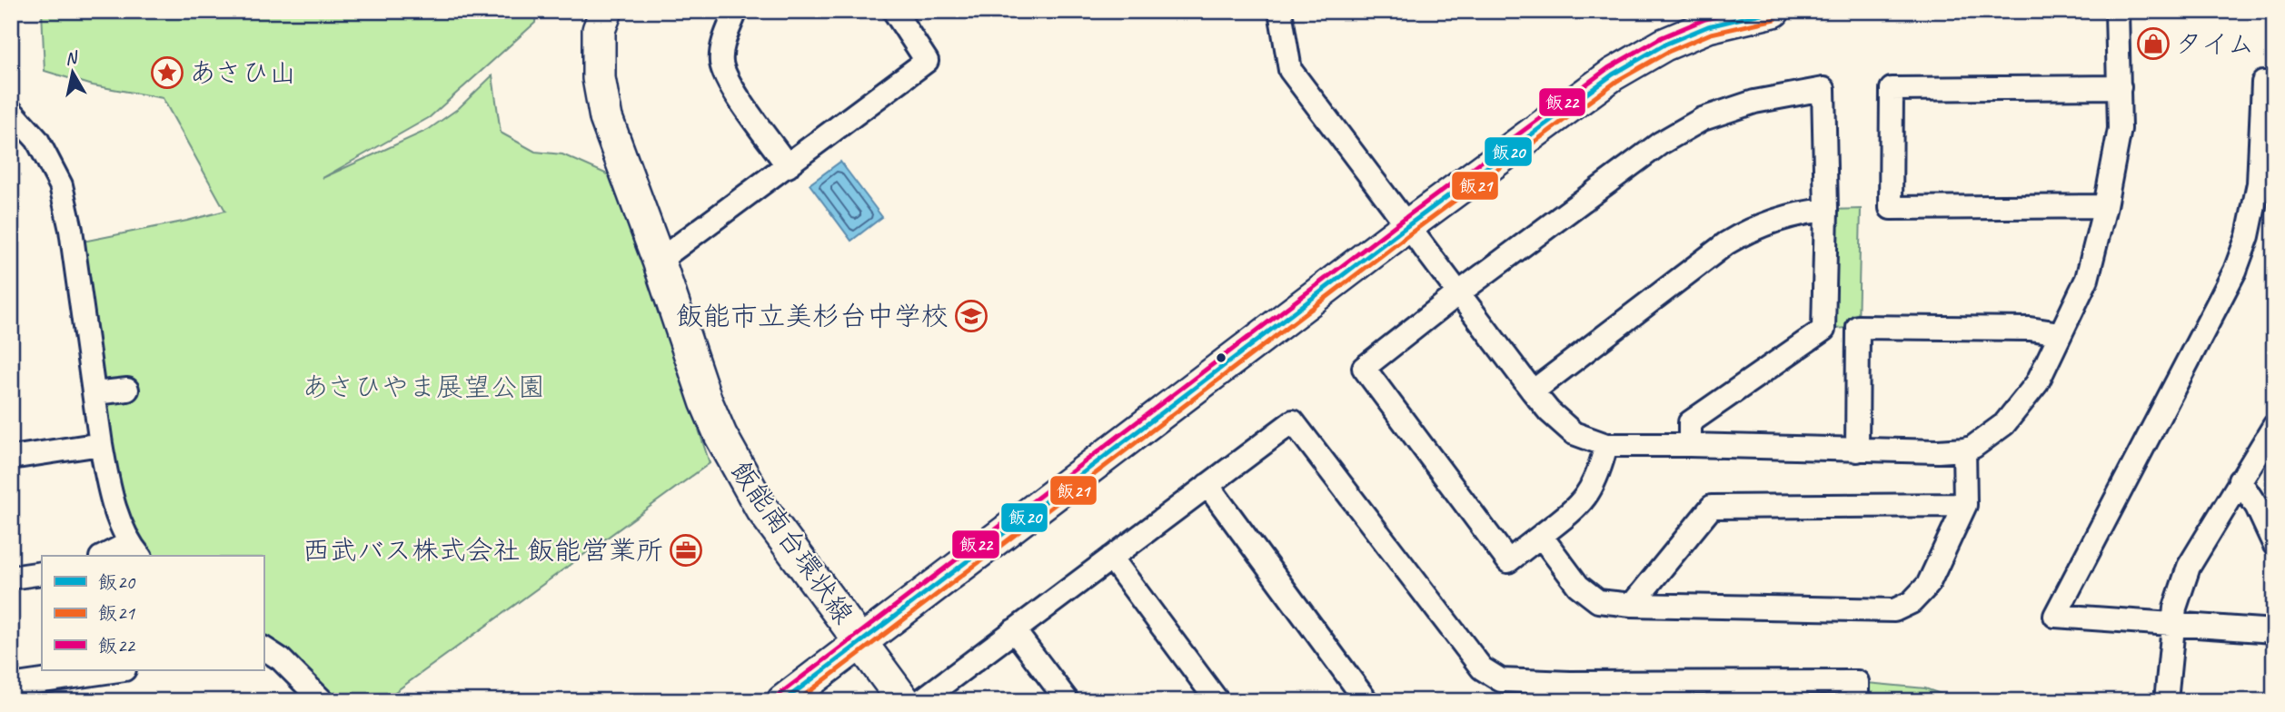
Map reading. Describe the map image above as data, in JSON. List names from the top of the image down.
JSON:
{
  "streets": {
    "street": ["飯能南台環状線"]
  },
  "parks": ["あさひやま展望公園"],
  "places": {
    "shop": ["タイム"],
    "place": ["あさひ山"],
    "school or university": ["飯能市立美杉台中学校"],
    "office": ["西武バス株式会社 飯能営業所"]
  },
  "lines": ["transit line 飯20", "transit line 飯22", "transit line 飯21"],
  "legend": ["飯20", "飯21", "飯22"],
  "north": "top"
}
